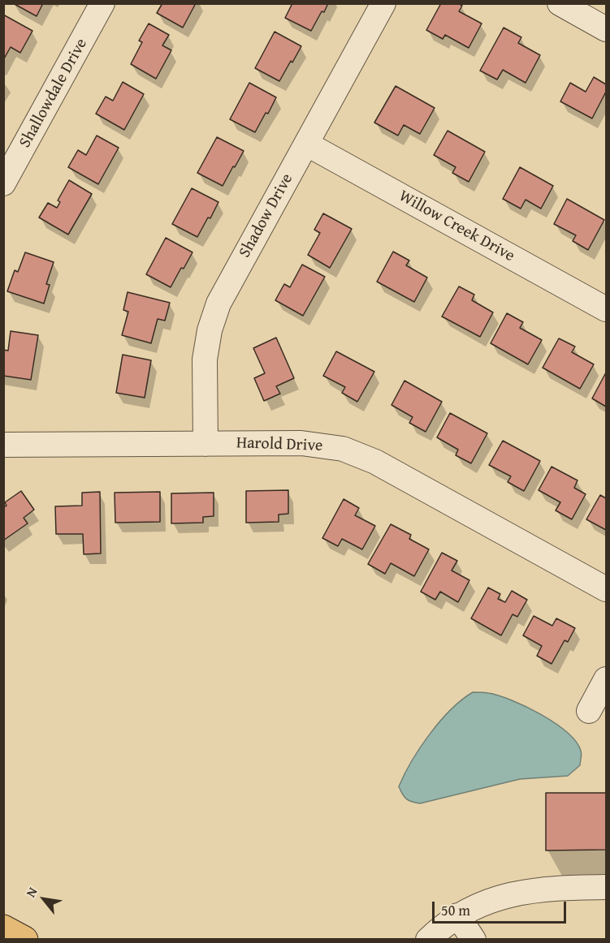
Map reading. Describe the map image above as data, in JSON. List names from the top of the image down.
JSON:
{
  "streets": {
    "street": [
      "Shallowdale Drive",
      "Shadow Drive",
      "Willow Creek Drive",
      "Harold Drive"
    ]
  },
  "crossings": [
    ["Shadow Drive", "Willow Creek Drive"],
    ["Shadow Drive", "Harold Drive"]
  ],
  "scale_bar": "50 m",
  "north": "top left"
}
